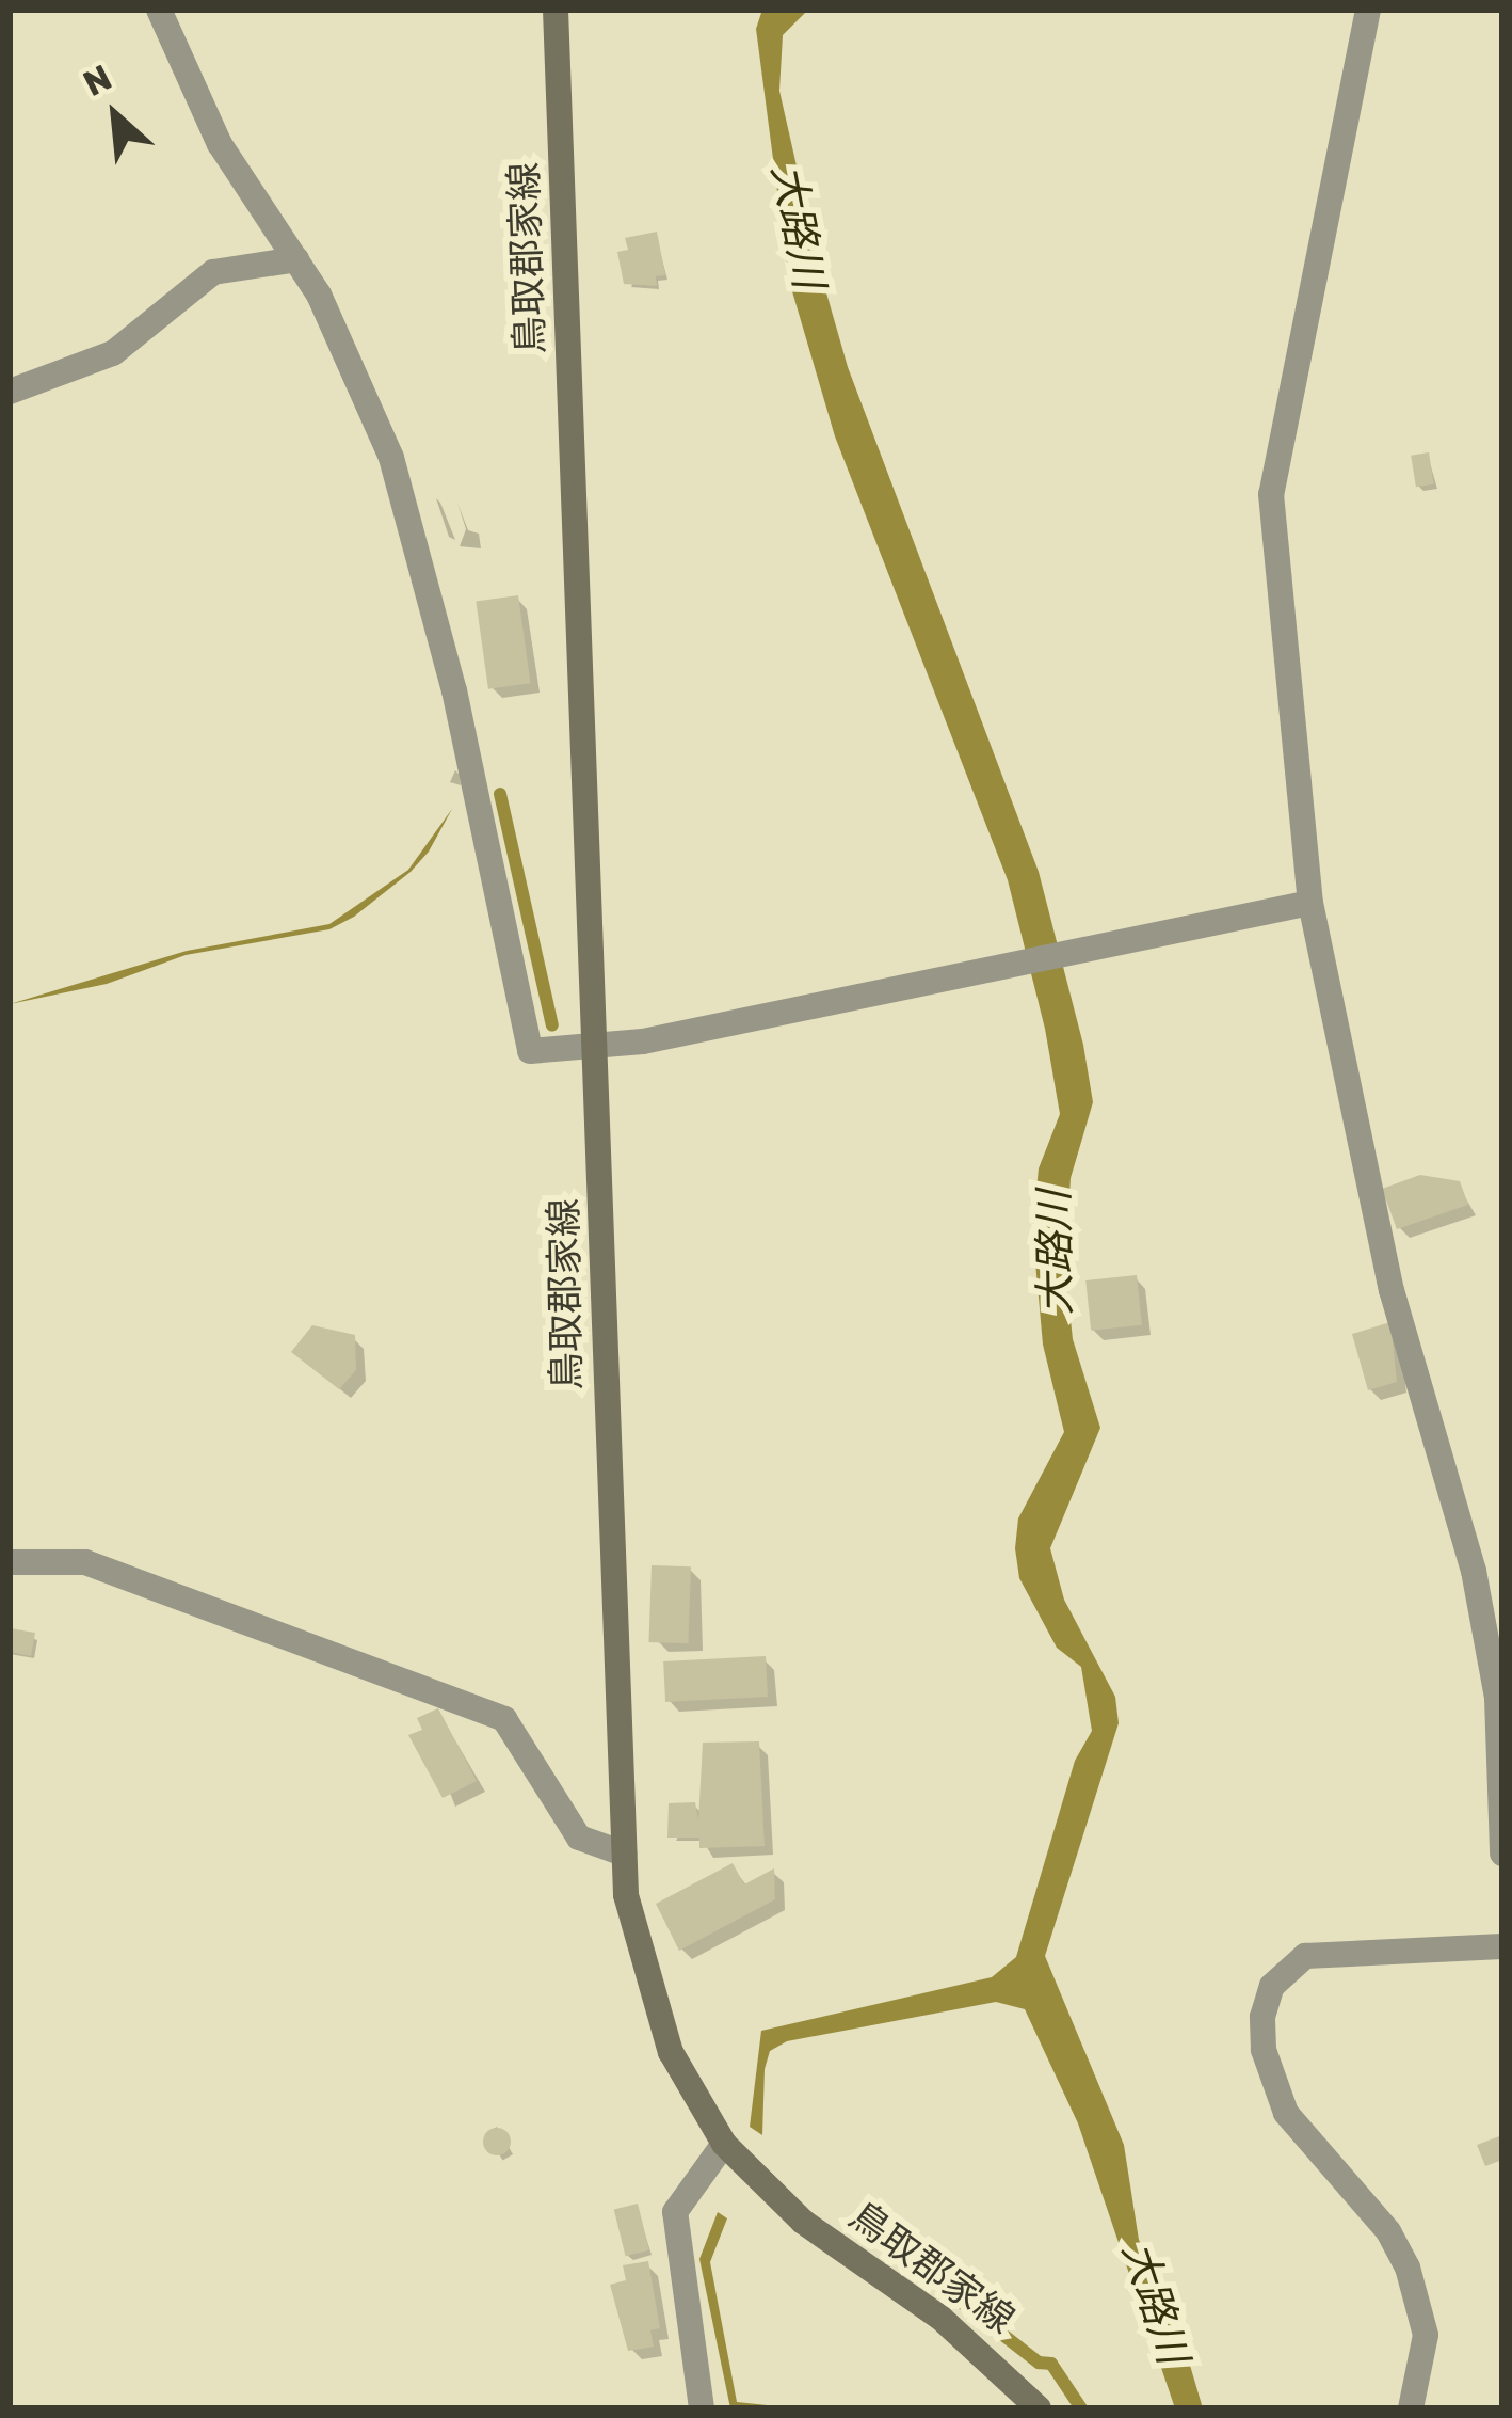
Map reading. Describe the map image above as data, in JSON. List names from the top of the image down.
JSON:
{
  "streets": {
    "main road": ["鳥取郡家線"]
  },
  "water": ["大路川"],
  "north": "top left"
}
